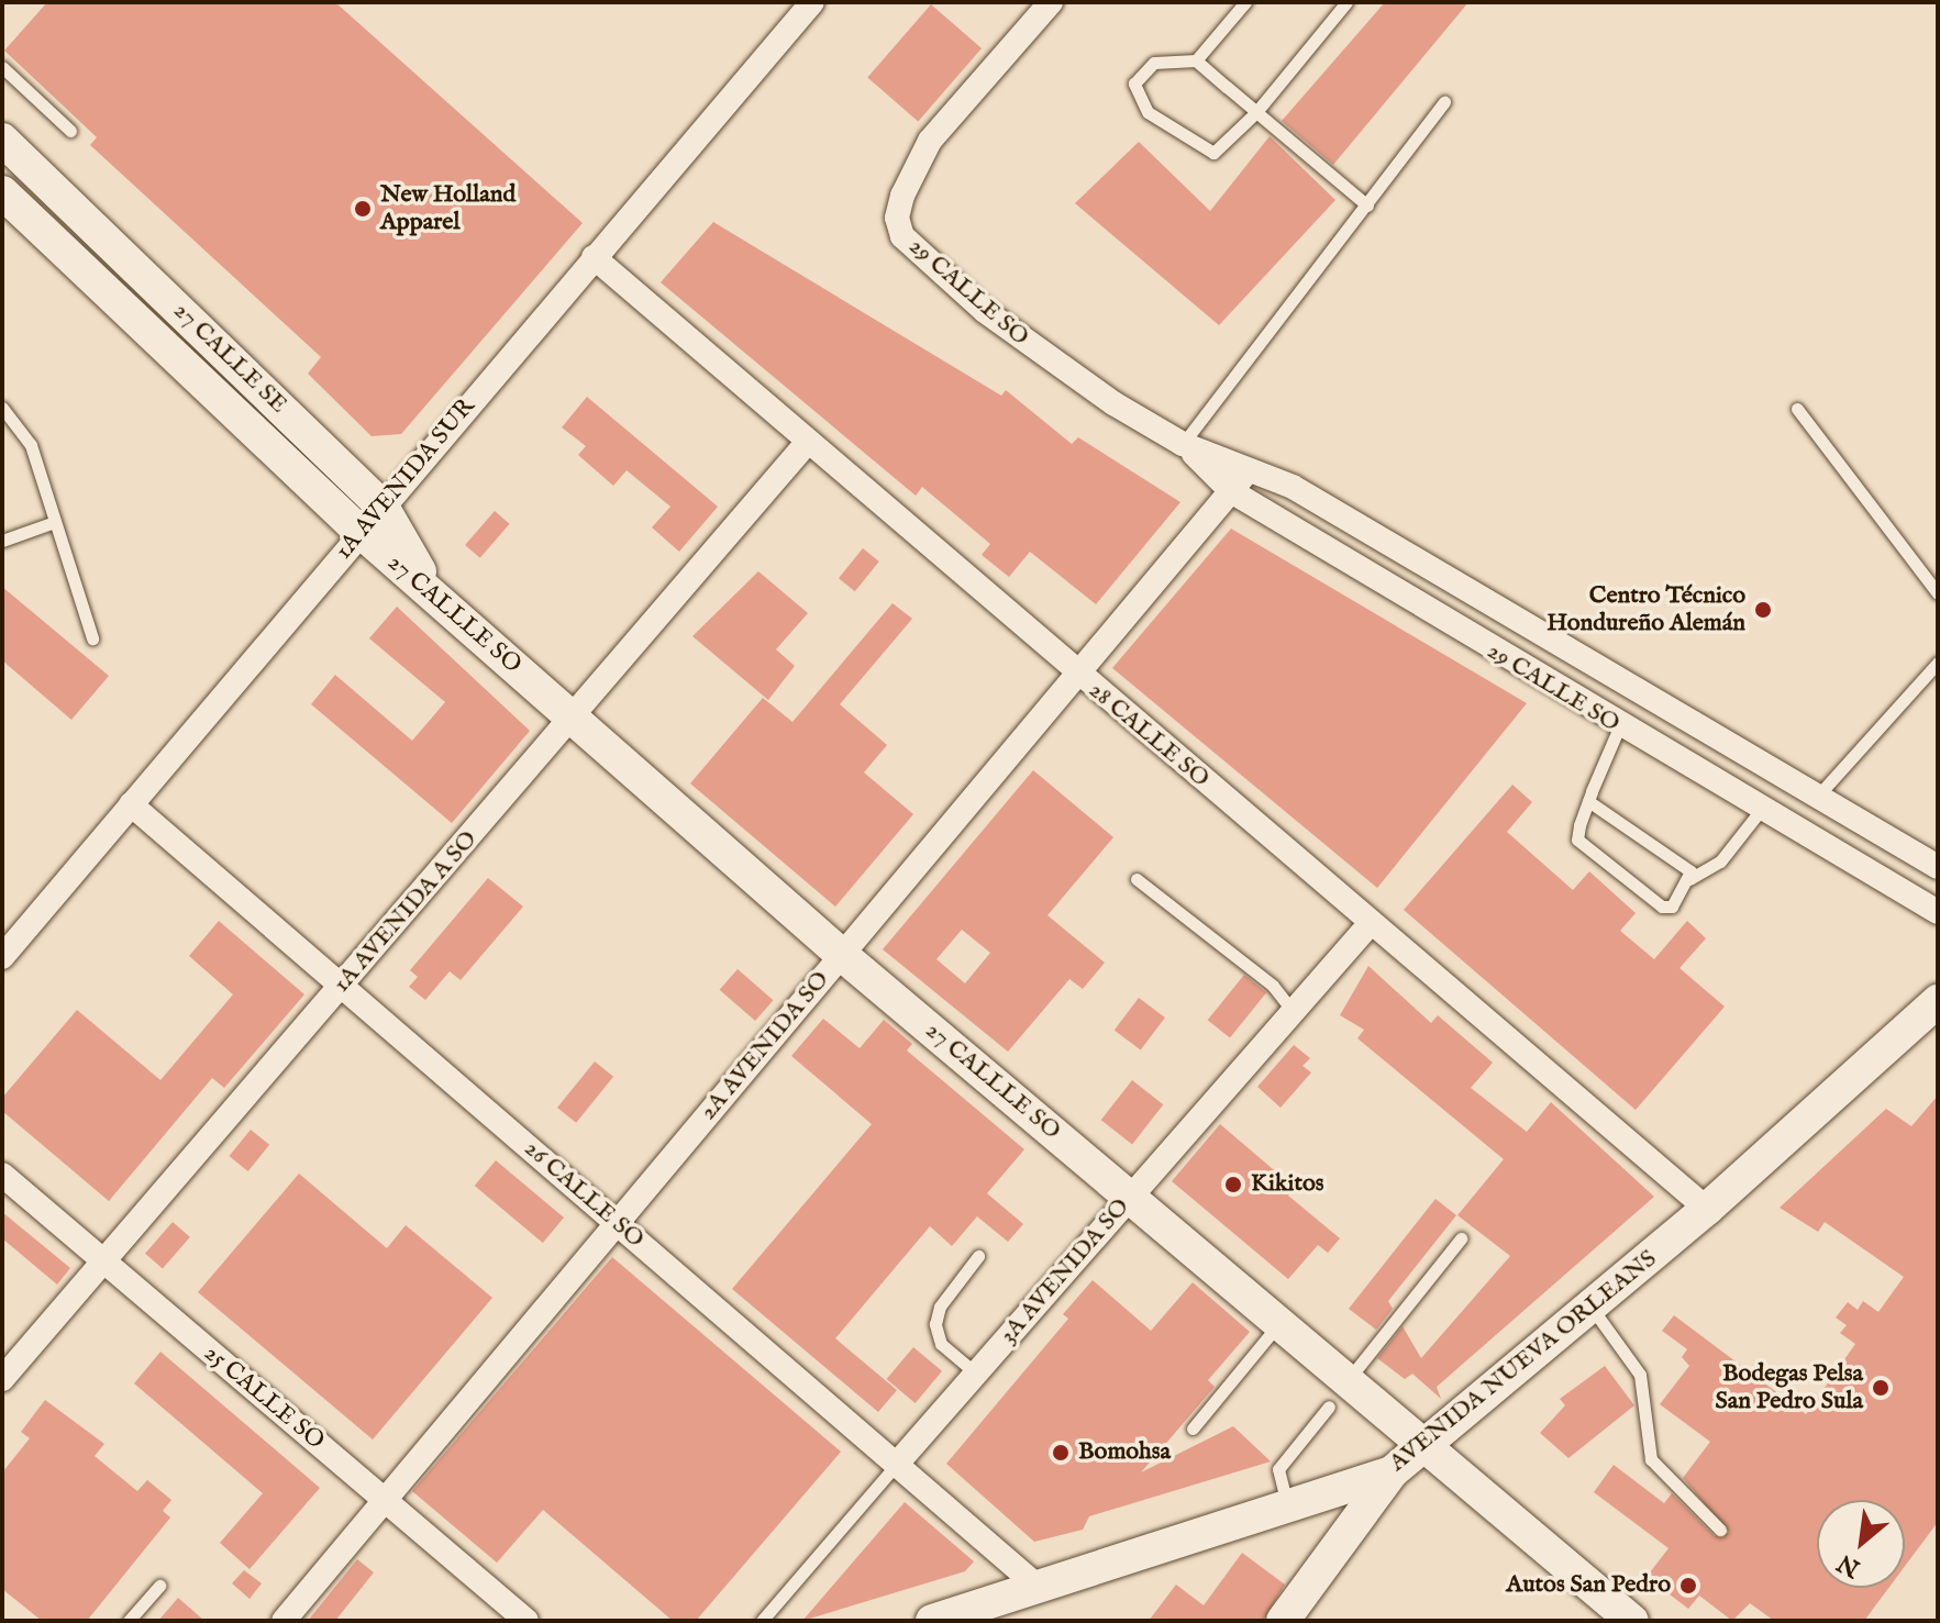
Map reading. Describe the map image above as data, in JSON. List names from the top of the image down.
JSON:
{
  "streets": {
    "main road": ["27 CALLE SE", "27 CALLLE SO", "AVENIDA NUEVA ORLEANS"],
    "street": [
      "29 CALLE SO",
      "1A AVENIDA SUR",
      "28 CALLE SO",
      "1A AVENIDA A SO",
      "2A AVENIDA SO",
      "26 CALLE SO",
      "3A AVENIDA SO",
      "25 CALLE SO"
    ]
  },
  "crossings": [
    ["29 CALLE SO", "2A AVENIDA SO"],
    ["27 CALLE SE", "1A AVENIDA SUR"],
    ["27 CALLE SE", "27 CALLLE SO"],
    ["1A AVENIDA SUR", "27 CALLLE SO"],
    ["1A AVENIDA SUR", "28 CALLE SO"],
    ["1A AVENIDA SUR", "26 CALLE SO"],
    ["27 CALLLE SO", "1A AVENIDA A SO"],
    ["27 CALLLE SO", "2A AVENIDA SO"],
    ["27 CALLLE SO", "3A AVENIDA SO"],
    ["27 CALLLE SO", "AVENIDA NUEVA ORLEANS"],
    ["28 CALLE SO", "1A AVENIDA A SO"],
    ["28 CALLE SO", "2A AVENIDA SO"],
    ["28 CALLE SO", "3A AVENIDA SO"],
    ["28 CALLE SO", "AVENIDA NUEVA ORLEANS"],
    ["1A AVENIDA A SO", "26 CALLE SO"],
    ["1A AVENIDA A SO", "25 CALLE SO"],
    ["2A AVENIDA SO", "26 CALLE SO"],
    ["2A AVENIDA SO", "25 CALLE SO"],
    ["26 CALLE SO", "3A AVENIDA SO"],
    ["26 CALLE SO", "AVENIDA NUEVA ORLEANS"]
  ],
  "places": [
    "New Holland Apparel",
    "Centro Técnico Hondureño Alemán",
    "Kikitos",
    "Bodegas Pelsa San Pedro Sula",
    "Bomohsa",
    "Autos San Pedro"
  ],
  "north": "bottom left"
}
